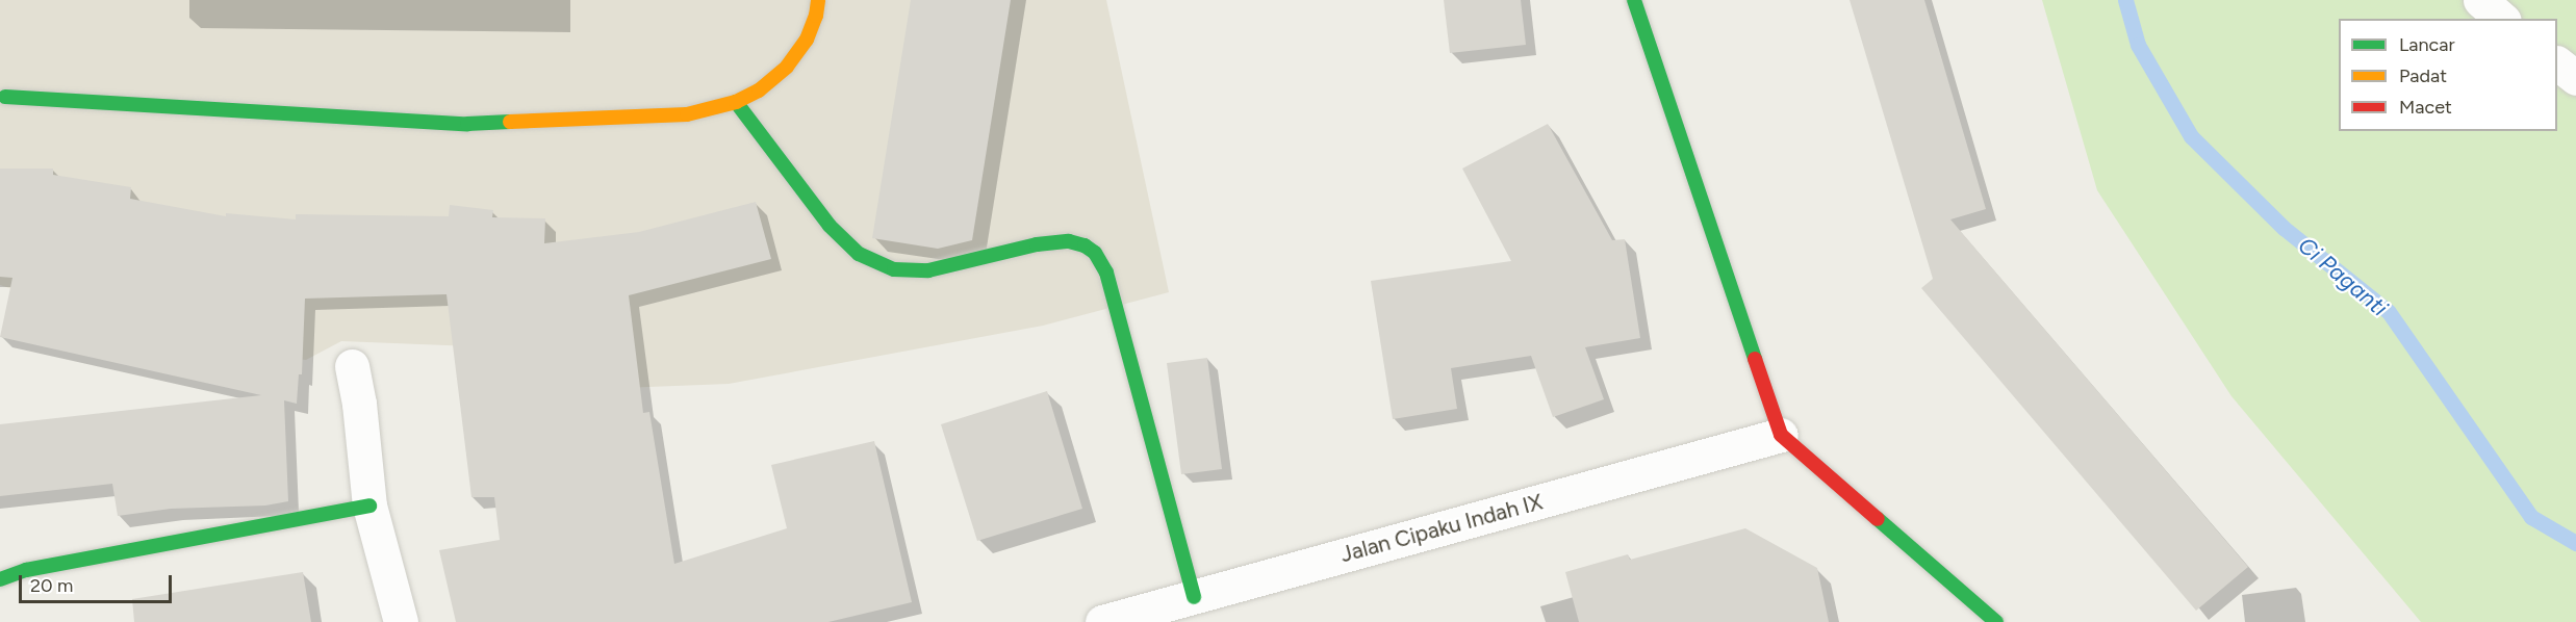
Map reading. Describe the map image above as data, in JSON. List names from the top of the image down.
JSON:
{
  "streets": {
    "street": ["Jalan Cipaku Indah IX"]
  },
  "water": ["Ci Paganti"],
  "legend": ["Lancar", "Padat", "Macet"],
  "scale_bar": "20 m"
}
